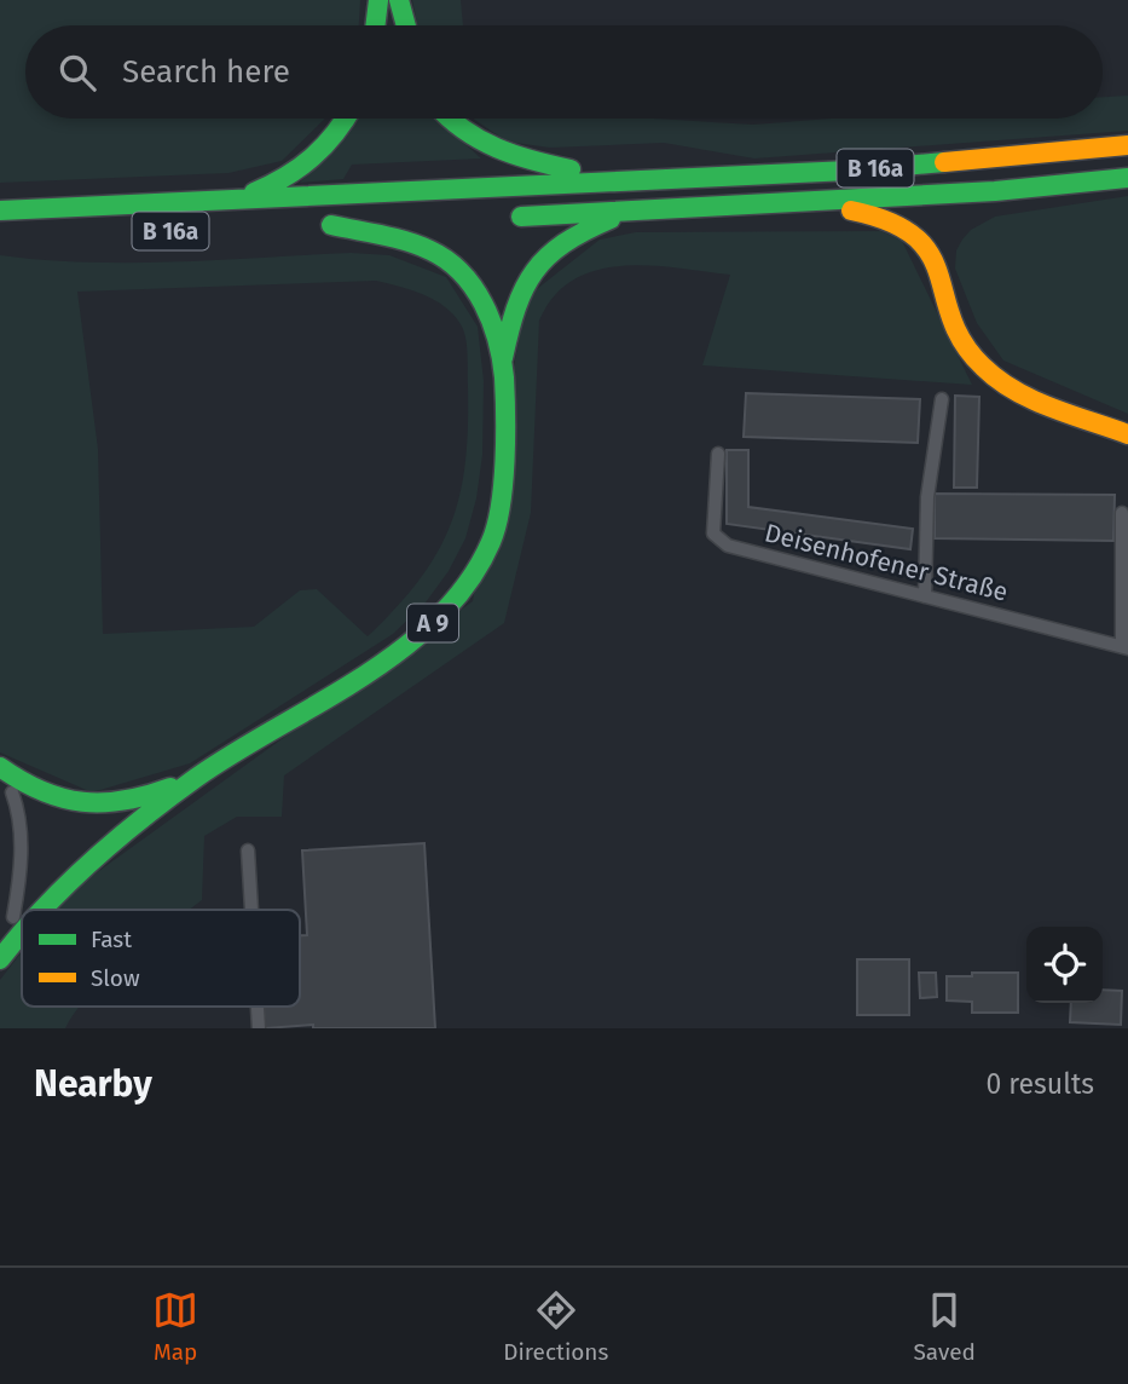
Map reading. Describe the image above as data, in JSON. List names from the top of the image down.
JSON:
{
  "streets": {
    "highway": ["B 16a", "A 9"],
    "lane": ["Deisenhofener Straße"]
  },
  "crossings": [
    ["B 16a", "A 9"]
  ],
  "legend": ["Fast", "Slow"],
  "page": {
    "search": "Search here",
    "heading": ["Nearby", "0 results"],
    "nav": ["Map", "Directions", "Saved"]
  }
}
